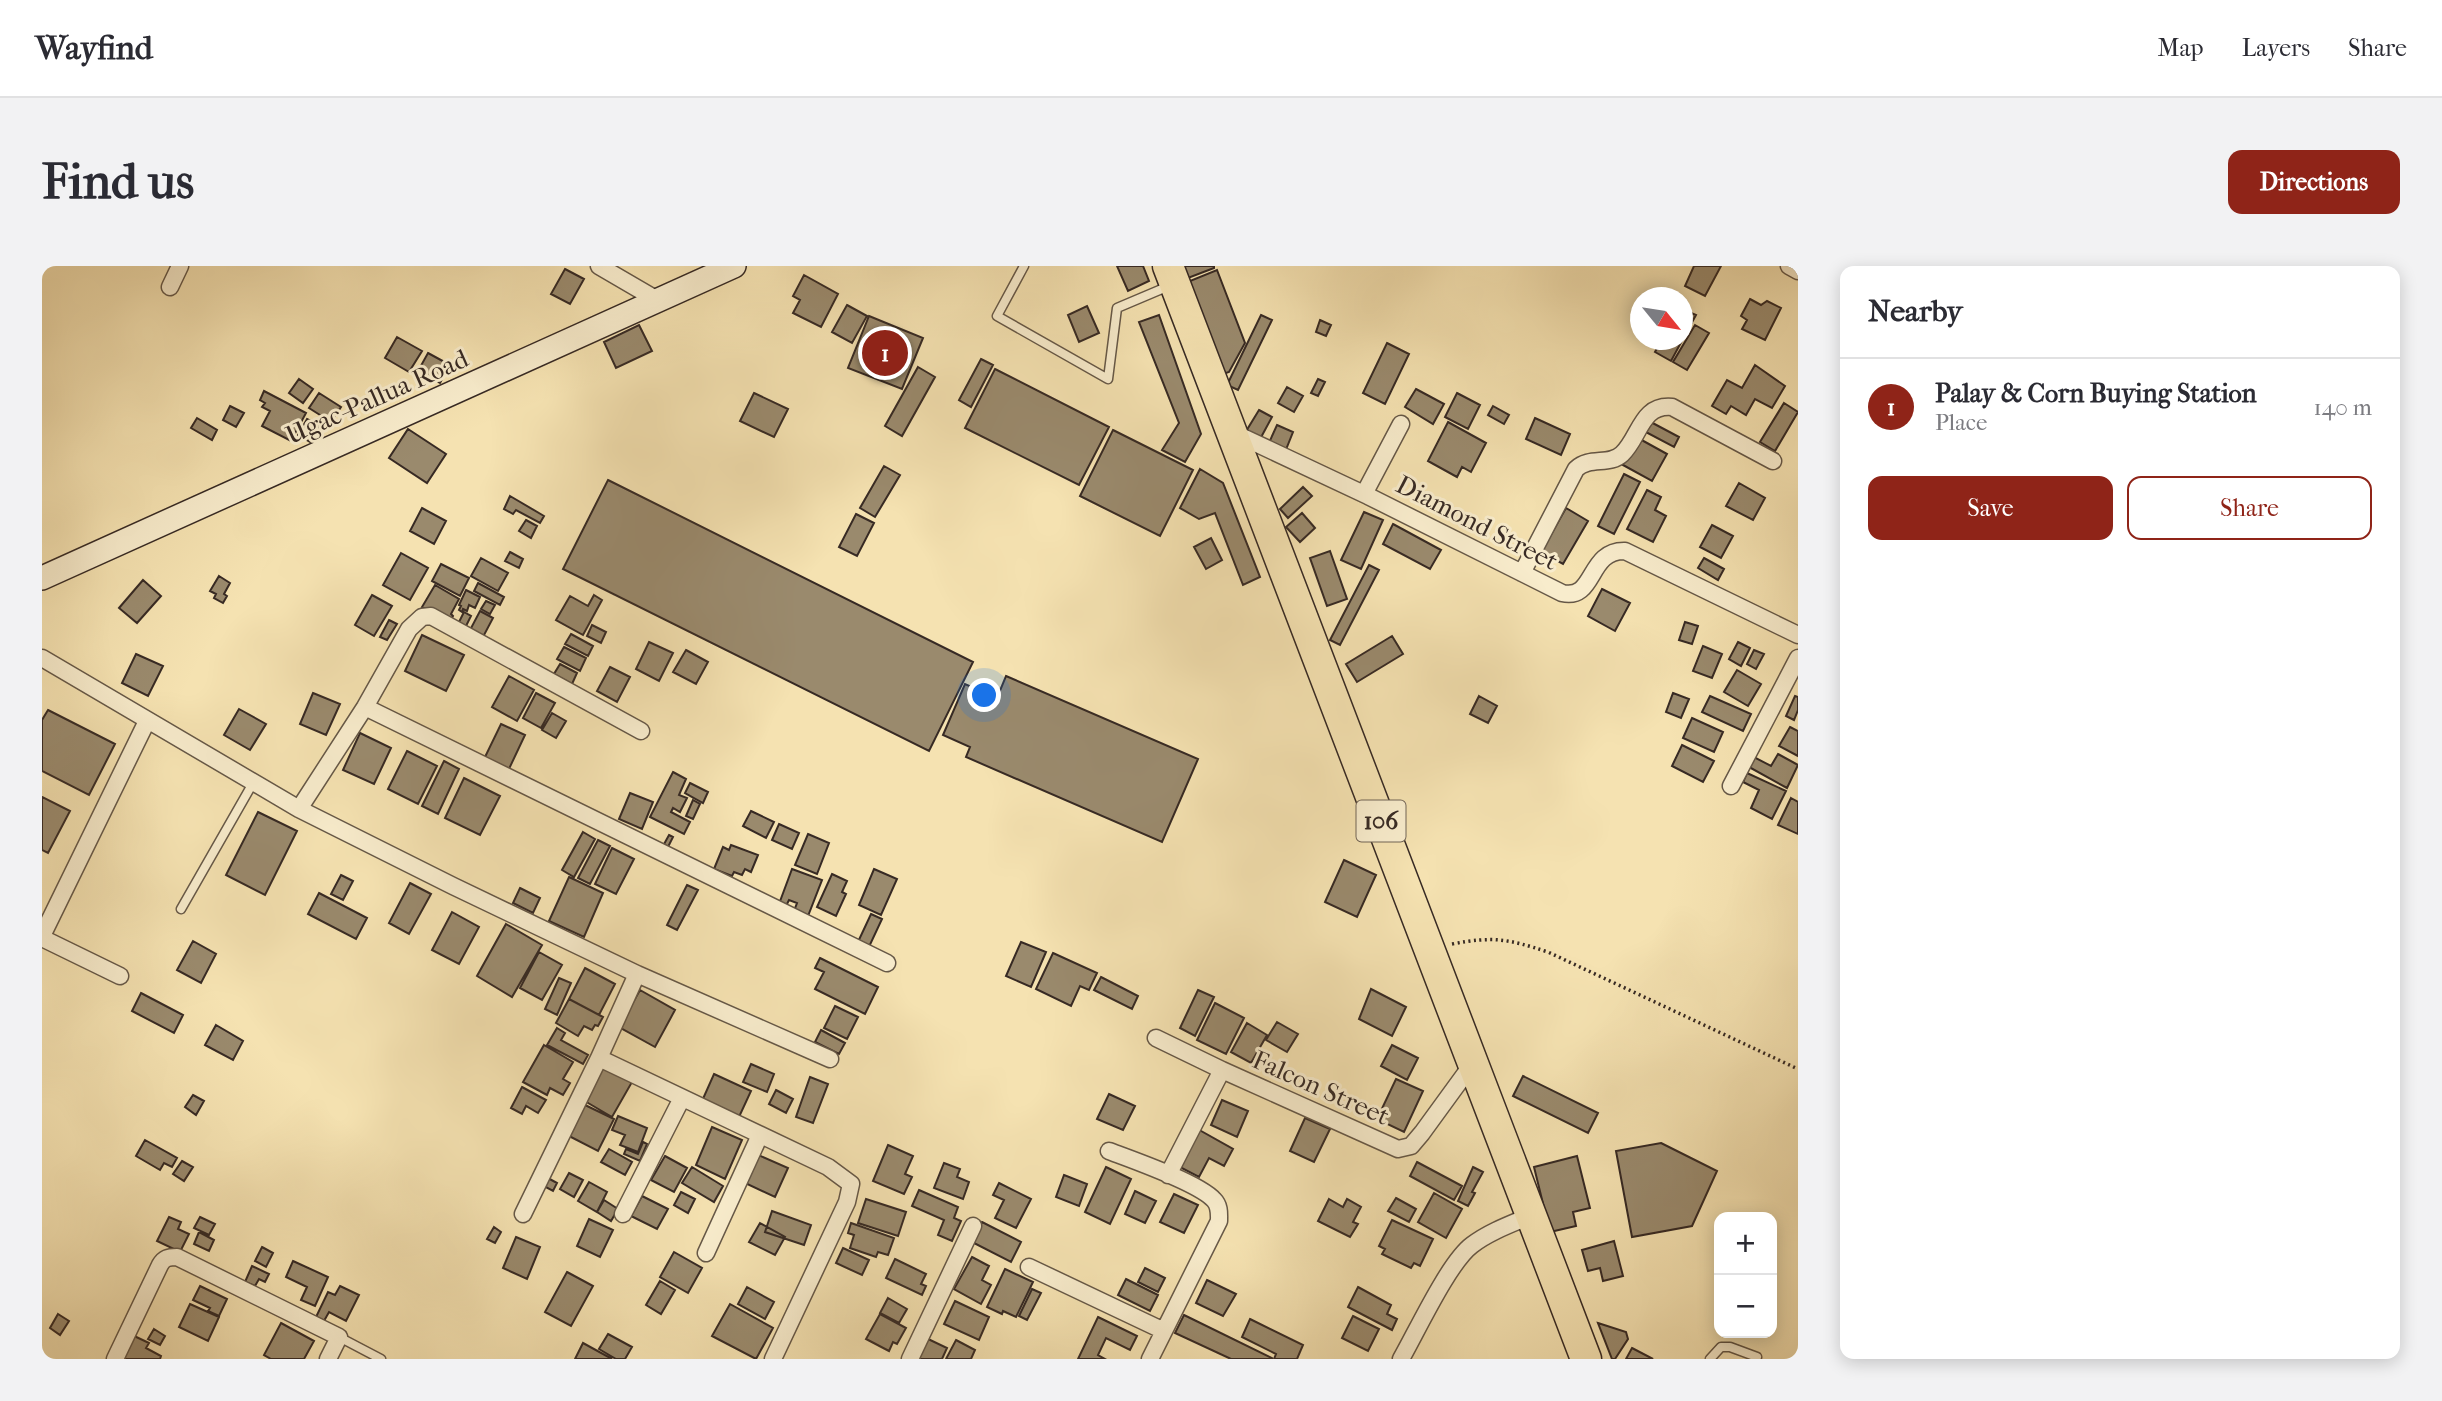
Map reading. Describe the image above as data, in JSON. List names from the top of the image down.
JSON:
{
  "streets": {
    "highway": ["106"],
    "street": ["Ugac-Pallua Road", "Diamond Street", "Falcon Street"]
  },
  "crossings": [
    ["Diamond Street", "106"],
    ["106", "Falcon Street"]
  ],
  "north": "bottom right",
  "page": {
    "header": "Wayfind",
    "nav": ["Map", "Layers", "Share"],
    "buttons": [
      "Directions",
      ["Save", "Share"]
    ],
    "title": "Find us",
    "heading": "Nearby",
    "pins": "1",
    "list": [
      {
        "mark": "1",
        "name": "Palay & Corn Buying Station",
        "note": "Place",
        "value": "140 m"
      }
    ],
    "map_buttons": ["+", "−"]
  }
}
